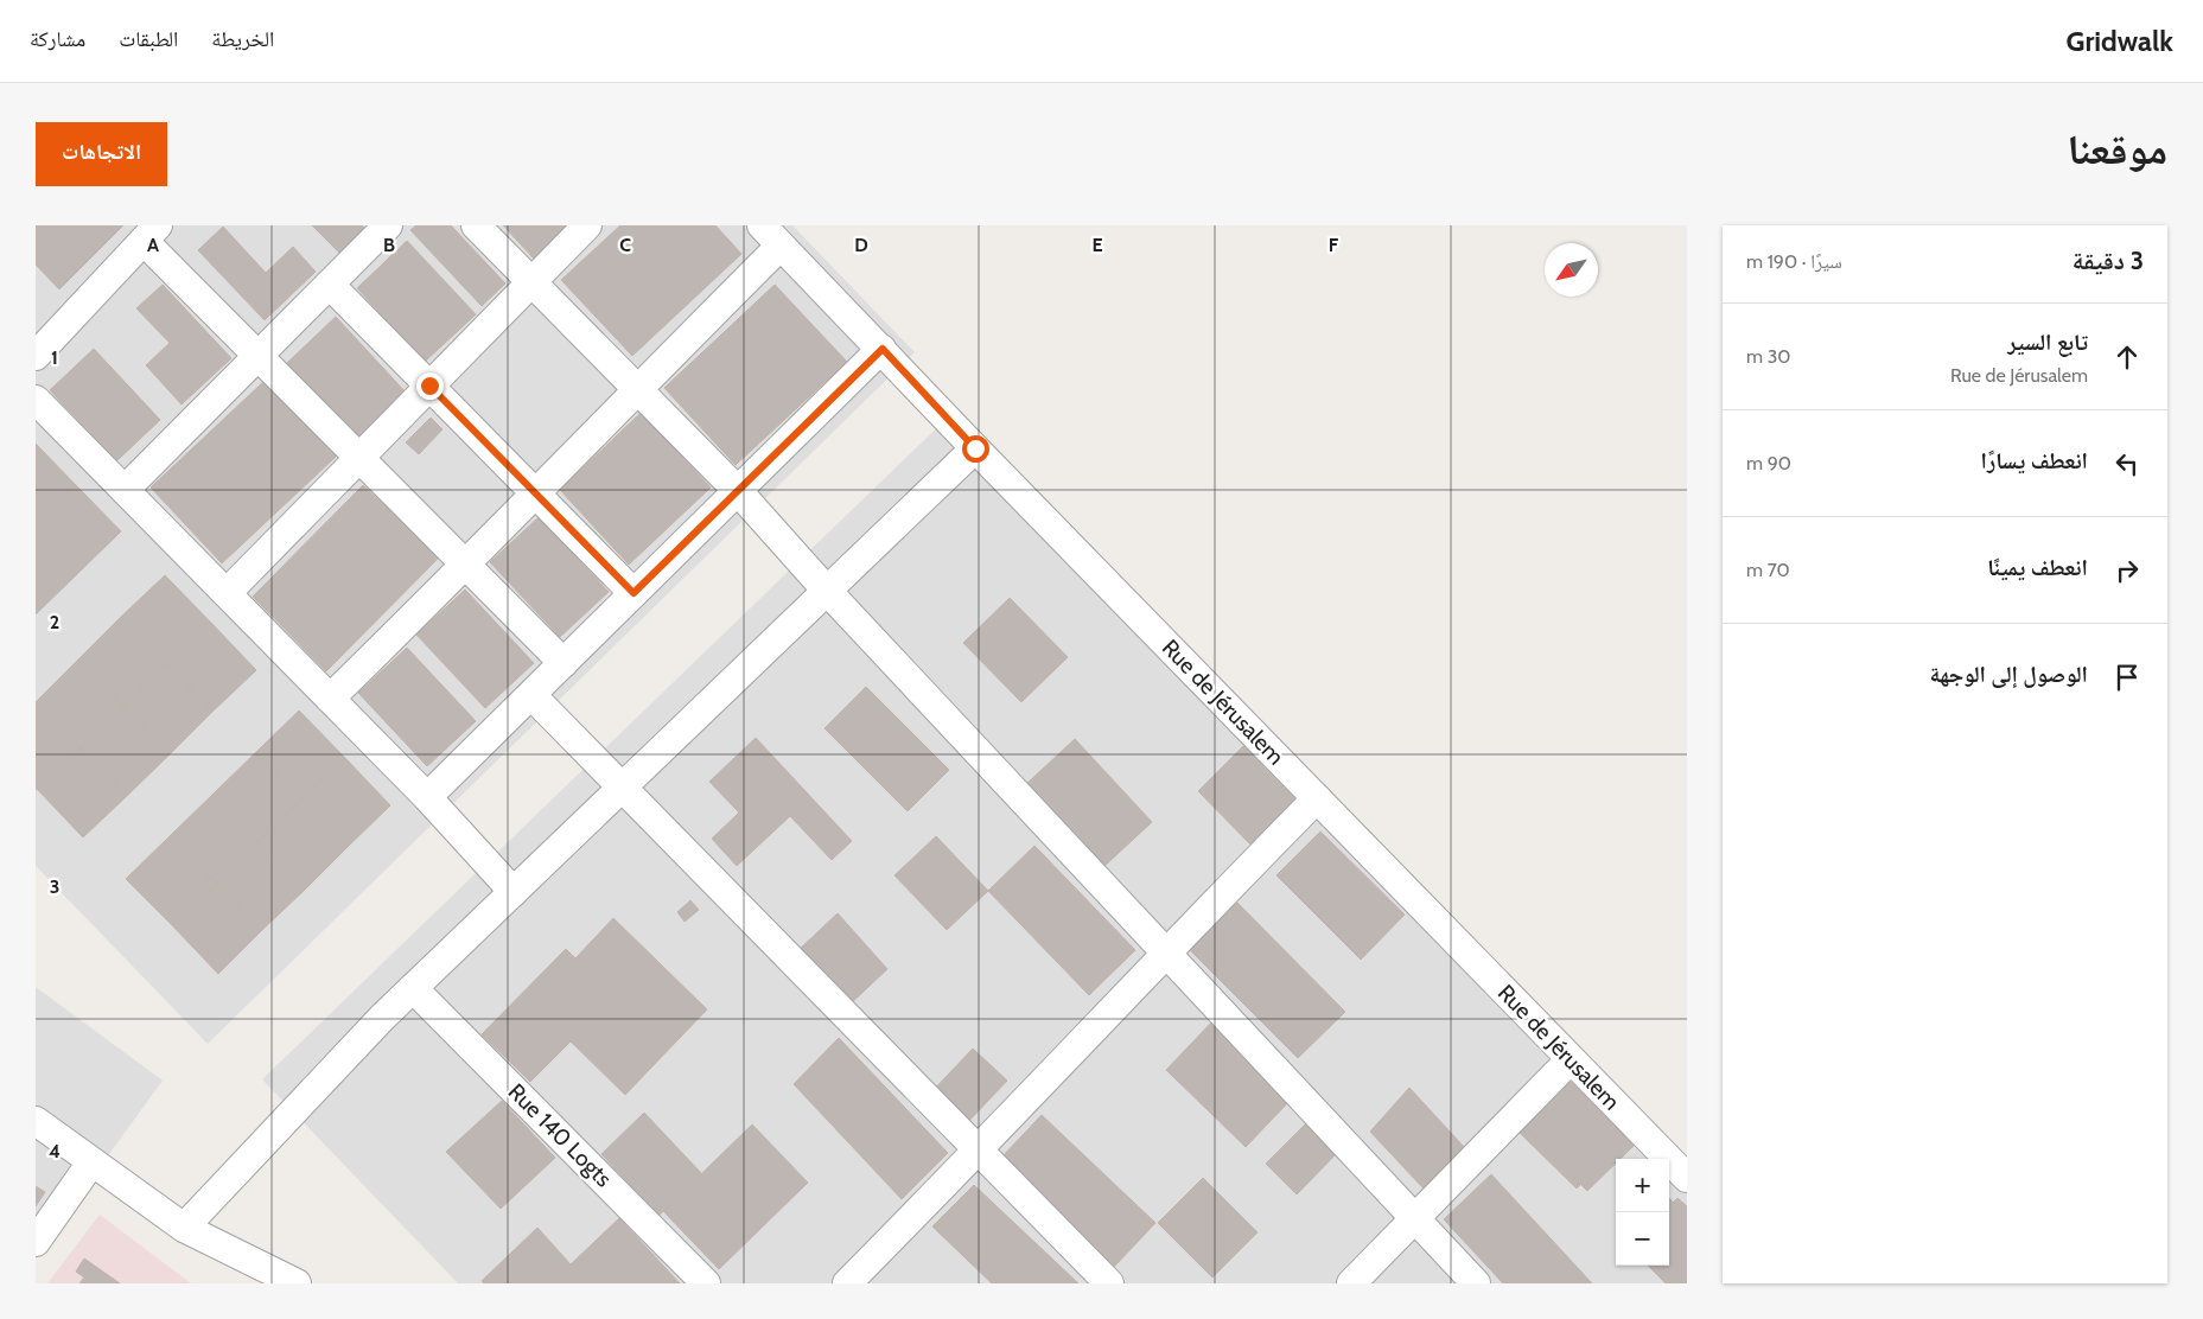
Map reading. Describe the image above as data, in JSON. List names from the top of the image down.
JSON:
{
  "streets": {
    "street": ["Rue de Jérusalem", "Rue 140 Logts"]
  },
  "north": "bottom left",
  "page": {
    "header": "Gridwalk",
    "nav": ["الخريطة", "الطبقات", "مشاركة"],
    "title": "موقعنا",
    "buttons": "الاتجاهات",
    "heading": ["3 دقيقة", "سيرًا · 190 m"],
    "list": [
      ["تابع السير", "Rue de Jérusalem", "30 m"],
      ["انعطف يسارًا", "90 m"],
      ["انعطف يمينًا", "70 m"],
      "الوصول إلى الوجهة"
    ],
    "map_buttons": ["+", "−"]
  },
  "grid": {
    "columns": [
      "A",
      "B",
      "C",
      "D",
      "E",
      "F"
    ],
    "rows": [
      "1",
      "2",
      "3",
      "4"
    ]
  }
}
